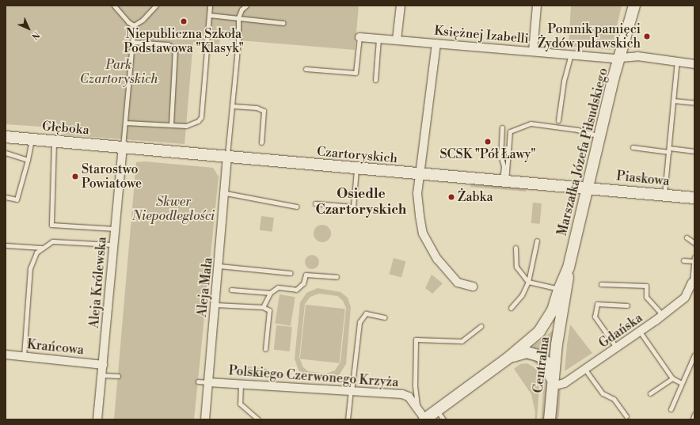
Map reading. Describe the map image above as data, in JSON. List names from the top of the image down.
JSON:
{
  "streets": {
    "main road": [
      "Głęboka",
      "Marszałka Józefa Piłsudskiego",
      "Czartoryskich",
      "Piaskowa",
      "Centralna"
    ],
    "street": [
      "Księżnej Izabelli",
      "Aleja Królewska",
      "Aleja Mała",
      "Gdańska",
      "Krańcowa",
      "Polskiego Czerwonego Krzyża"
    ]
  },
  "crossings": [
    ["Księżnej Izabelli", "Marszałka Józefa Piłsudskiego"],
    ["Głęboka", "Czartoryskich"],
    ["Głęboka", "Aleja Królewska"],
    ["Marszałka Józefa Piłsudskiego", "Czartoryskich"],
    ["Marszałka Józefa Piłsudskiego", "Piaskowa"],
    ["Marszałka Józefa Piłsudskiego", "Centralna"],
    ["Marszałka Józefa Piłsudskiego", "Polskiego Czerwonego Krzyża"],
    ["Czartoryskich", "Piaskowa"],
    ["Czartoryskich", "Aleja Królewska"],
    ["Czartoryskich", "Aleja Mała"],
    ["Aleja Królewska", "Krańcowa"],
    ["Aleja Mała", "Polskiego Czerwonego Krzyża"],
    ["Gdańska", "Centralna"]
  ],
  "districts": ["Osiedle Czartoryskich"],
  "parks": ["Park Czartoryskich", "Skwer Niepodległości"],
  "places": [
    "Niepubliczna Szkoła Podstawowa \"Klasyk\"",
    "Pomnik pamięci Żydów puławskich",
    "SCSK \"Pół Ławy\"",
    "Starostwo Powiatowe",
    "Żabka"
  ],
  "north": "bottom right"
}
